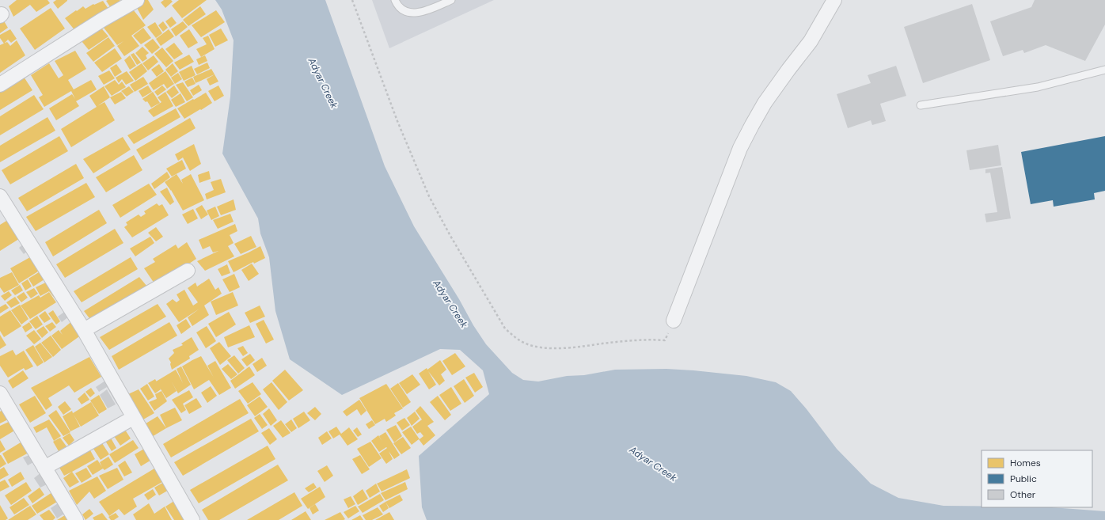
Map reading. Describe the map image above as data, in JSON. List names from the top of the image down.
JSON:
{
  "water": ["Adyar Creek"],
  "legend": ["Homes", "Public", "Other"]
}
